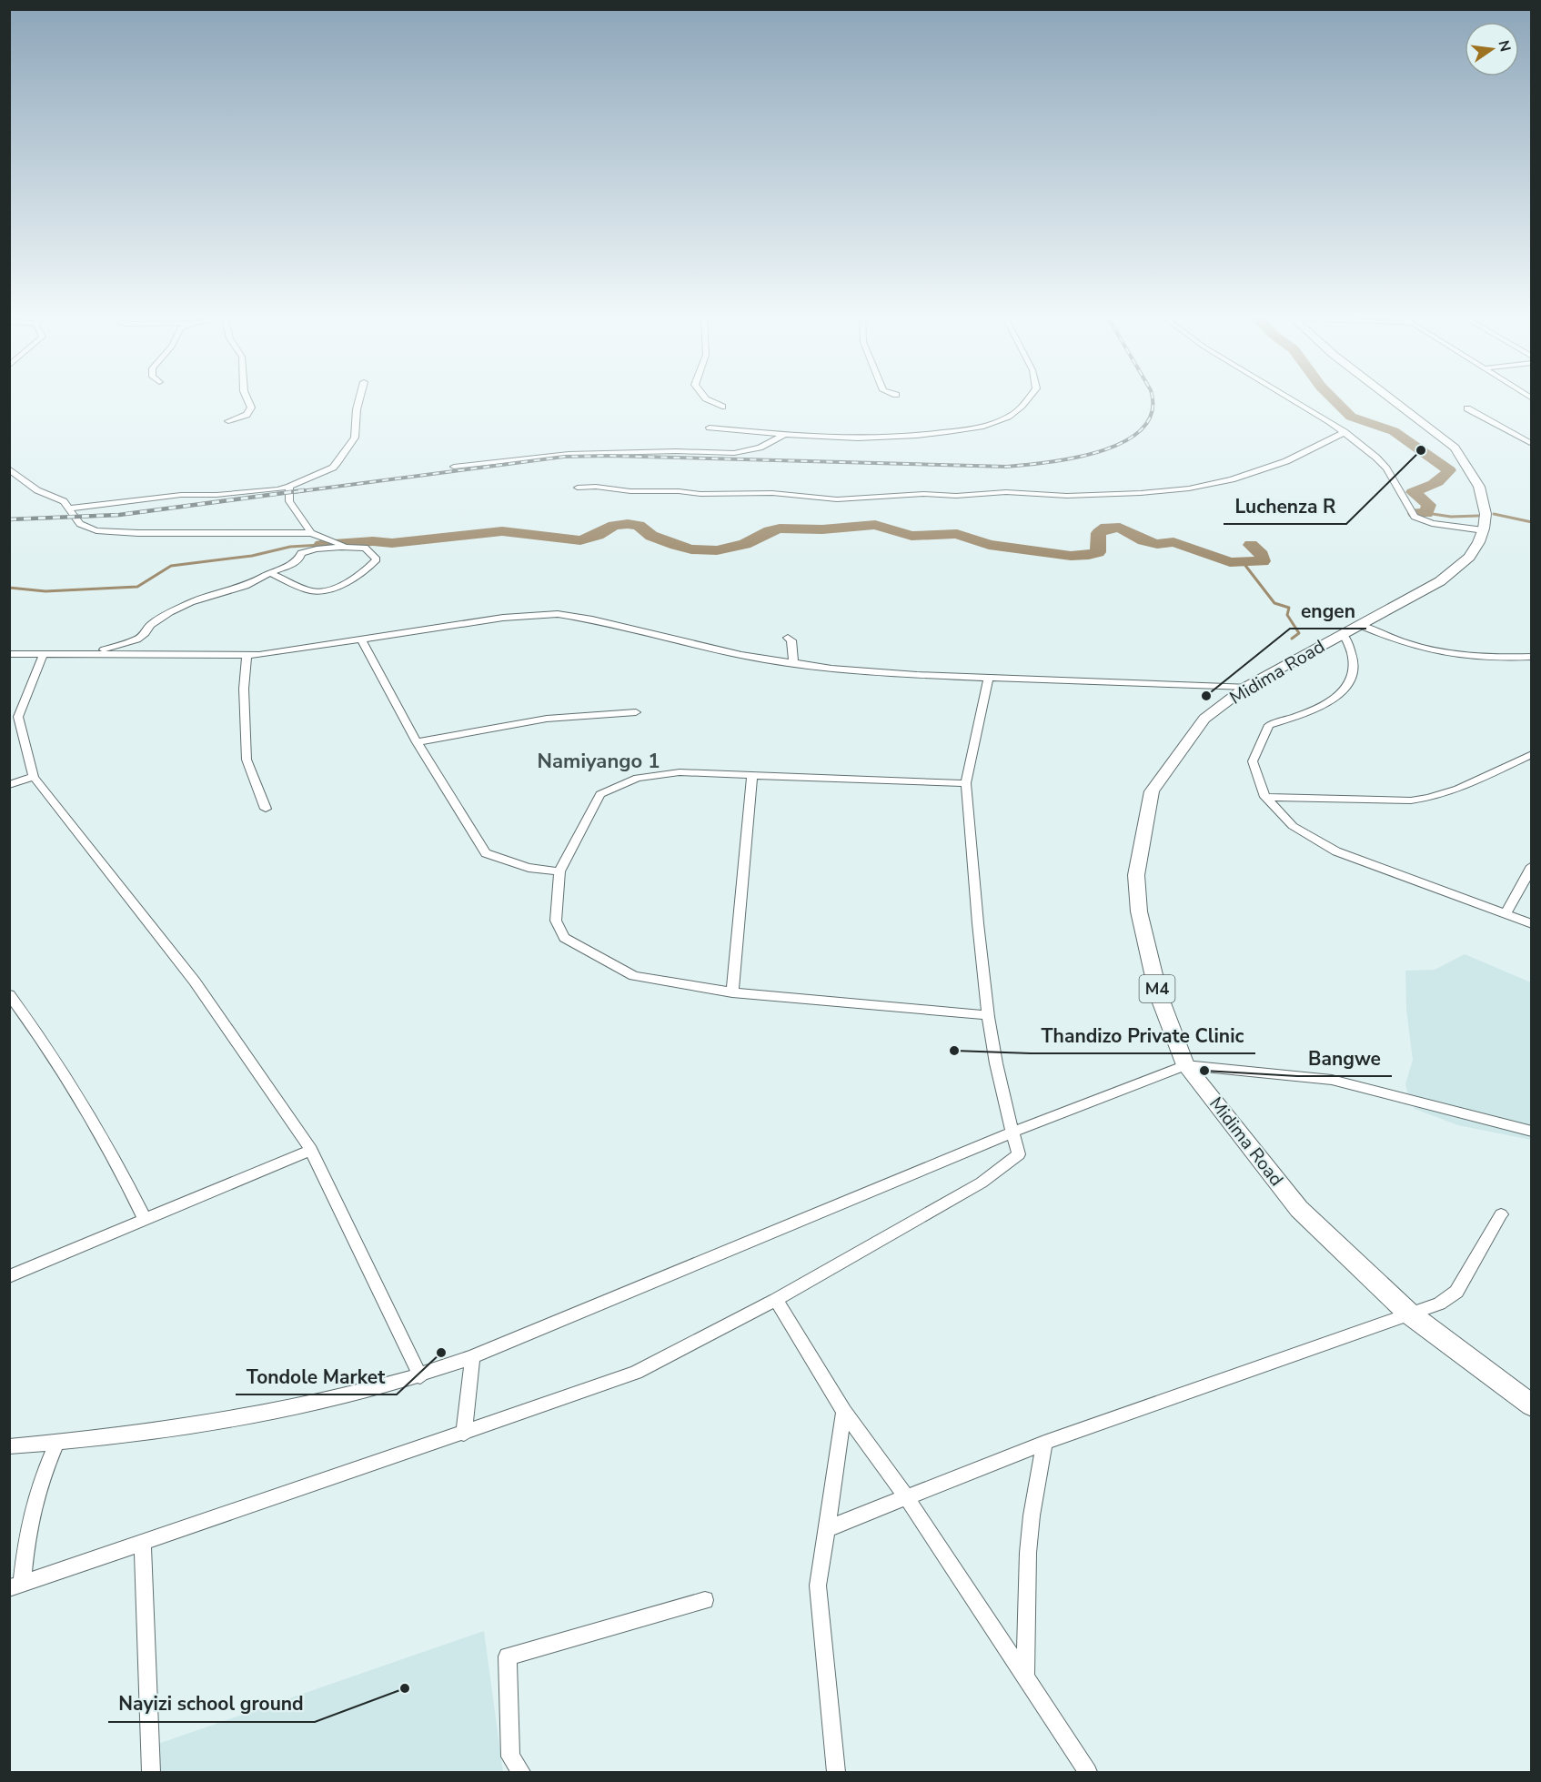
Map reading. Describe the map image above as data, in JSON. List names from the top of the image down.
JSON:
{
  "streets": {
    "main road": ["Midima Road", "M4"]
  },
  "districts": ["Namiyango 1"],
  "places": [
    "Luchenza R",
    "engen",
    "Thandizo Private Clinic",
    "Bangwe",
    "Tondole Market",
    "Nayizi school ground"
  ],
  "north": "right"
}
